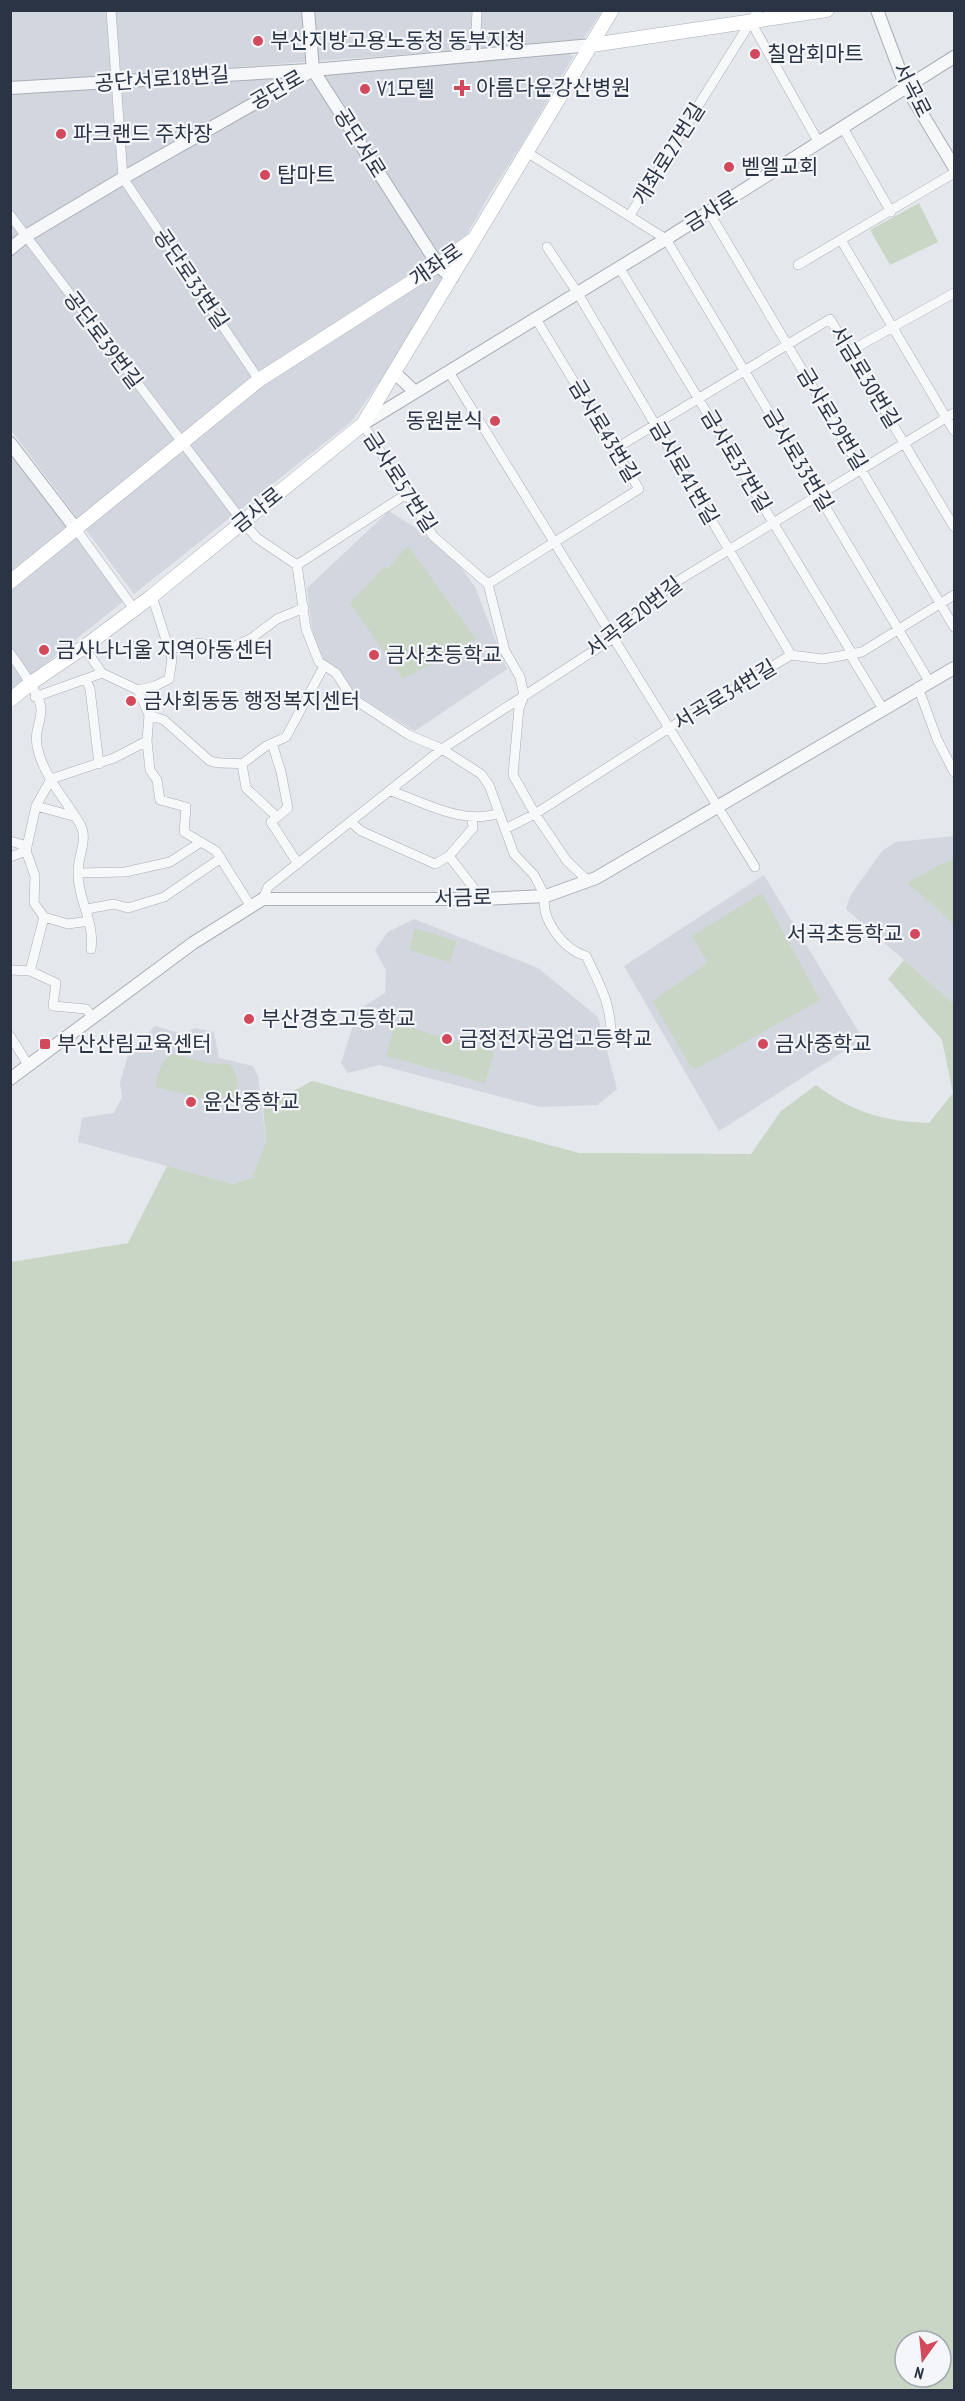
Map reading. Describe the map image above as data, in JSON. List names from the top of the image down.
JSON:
{
  "streets": {
    "main road": ["금사로", "개좌로"],
    "street": [
      "공단서로18번길",
      "공단로",
      "서곡로",
      "공단서로",
      "개좌로27번길",
      "공단로33번길",
      "공단로39번길",
      "서금로30번길",
      "금사로29번길",
      "금사로43번길",
      "금사로33번길",
      "금사로37번길",
      "금사로41번길",
      "금사로57번길",
      "서곡로20번길",
      "서곡로34번길",
      "서금로"
    ]
  },
  "crossings": [
    ["공단서로18번길", "공단로"],
    ["공단서로18번길", "공단서로"],
    ["공단로", "공단서로"],
    ["공단로", "개좌로"],
    ["공단로", "공단로33번길"],
    ["공단로", "공단로39번길"],
    ["서곡로", "금사로"],
    ["공단서로", "금사로"],
    ["공단서로", "개좌로"],
    ["개좌로27번길", "개좌로"],
    ["금사로", "개좌로"],
    ["금사로", "금사로29번길"],
    ["금사로", "금사로43번길"],
    ["금사로", "금사로33번길"],
    ["금사로", "금사로37번길"],
    ["금사로", "금사로41번길"],
    ["금사로", "금사로57번길"],
    ["개좌로", "공단로33번길"],
    ["개좌로", "공단로39번길"],
    ["서금로30번길", "금사로29번길"],
    ["서금로30번길", "금사로43번길"],
    ["서금로30번길", "금사로33번길"],
    ["서금로30번길", "금사로37번길"],
    ["서금로30번길", "금사로41번길"],
    ["서금로30번길", "서곡로20번길"],
    ["금사로29번길", "서곡로20번길"],
    ["금사로29번길", "서곡로34번길"],
    ["금사로33번길", "서곡로20번길"],
    ["금사로33번길", "서곡로34번길"],
    ["금사로33번길", "서금로"],
    ["금사로37번길", "서곡로20번길"],
    ["금사로37번길", "서곡로34번길"],
    ["금사로37번길", "서금로"],
    ["금사로41번길", "서곡로20번길"],
    ["금사로41번길", "서곡로34번길"],
    ["서곡로20번길", "서금로"]
  ],
  "places": {
    "other": [
      "부산지방고용노동청 동부지청",
      "칠암회마트",
      "V1모텔",
      "파크랜드 주차장",
      "벧엘교회",
      "탑마트",
      "동원분식",
      "금사나너울 지역아동센터",
      "금사초등학교",
      "금사회동동 행정복지센터",
      "서곡초등학교",
      "부산경호고등학교",
      "금정전자공업고등학교",
      "금사중학교",
      "윤산중학교"
    ],
    "health": ["아름다운강산병원"],
    "transit": ["부산산림교육센터"]
  },
  "north": "bottom"
}
